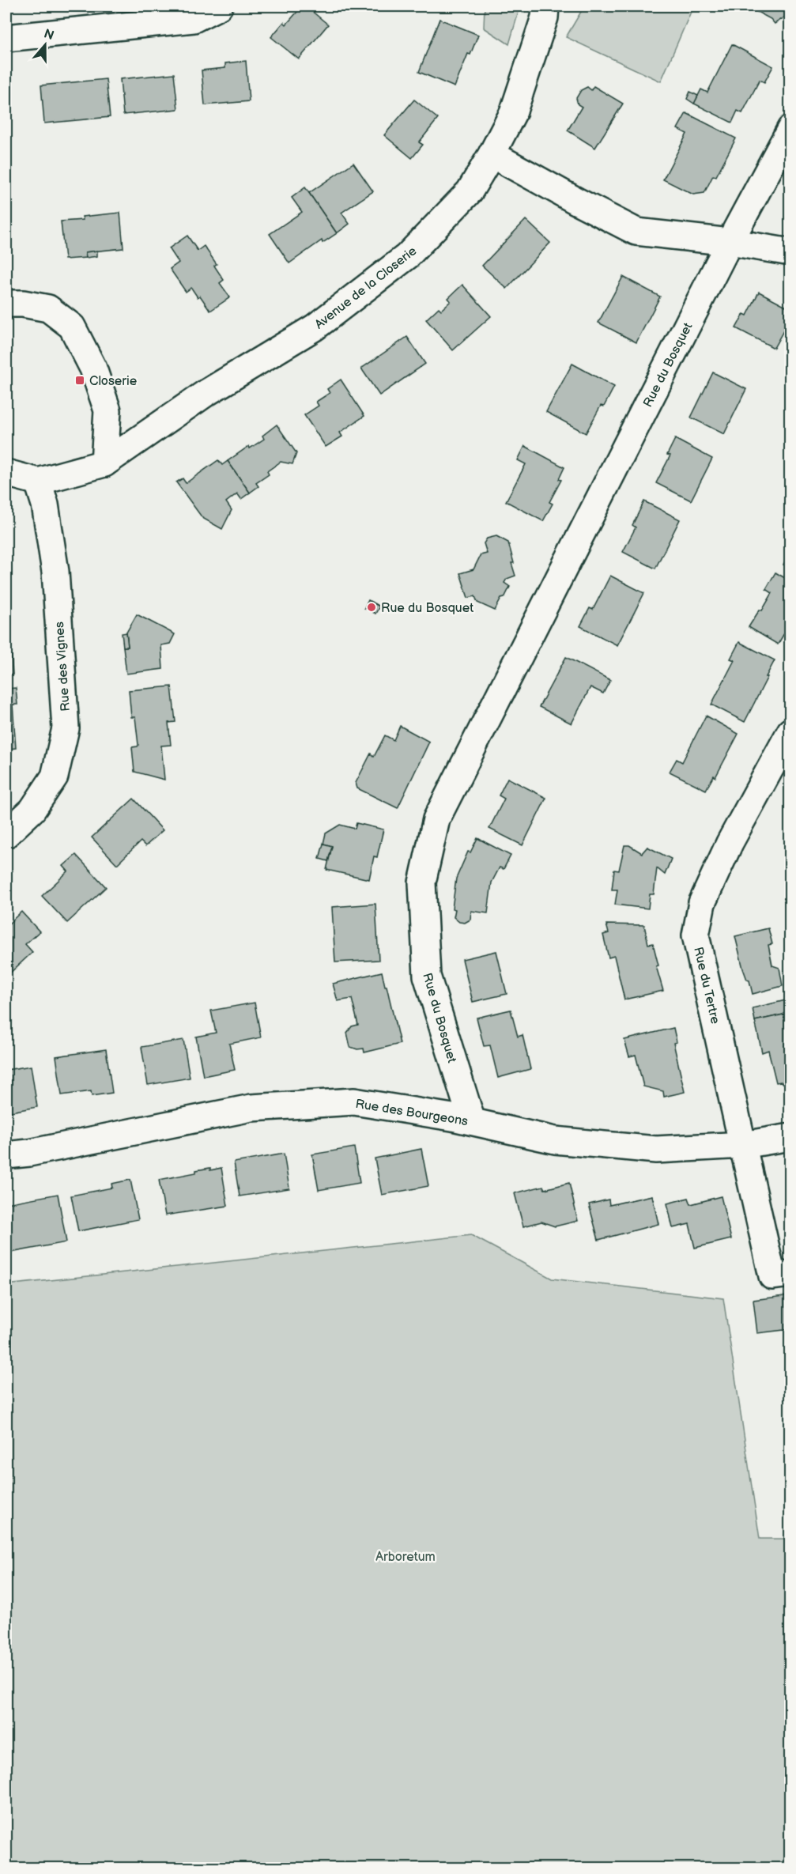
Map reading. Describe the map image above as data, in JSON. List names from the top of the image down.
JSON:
{
  "streets": {
    "street": [
      "Avenue de la Closerie",
      "Rue du Bosquet",
      "Rue des Vignes",
      "Rue du Tertre",
      "Rue des Bourgeons"
    ]
  },
  "crossings": [
    ["Avenue de la Closerie", "Rue des Vignes"],
    ["Rue du Bosquet", "Rue des Bourgeons"],
    ["Rue du Tertre", "Rue des Bourgeons"]
  ],
  "parks": ["Arboretum"],
  "places": {
    "transit": ["Closerie"],
    "other": ["Rue du Bosquet"]
  },
  "north": "top"
}
